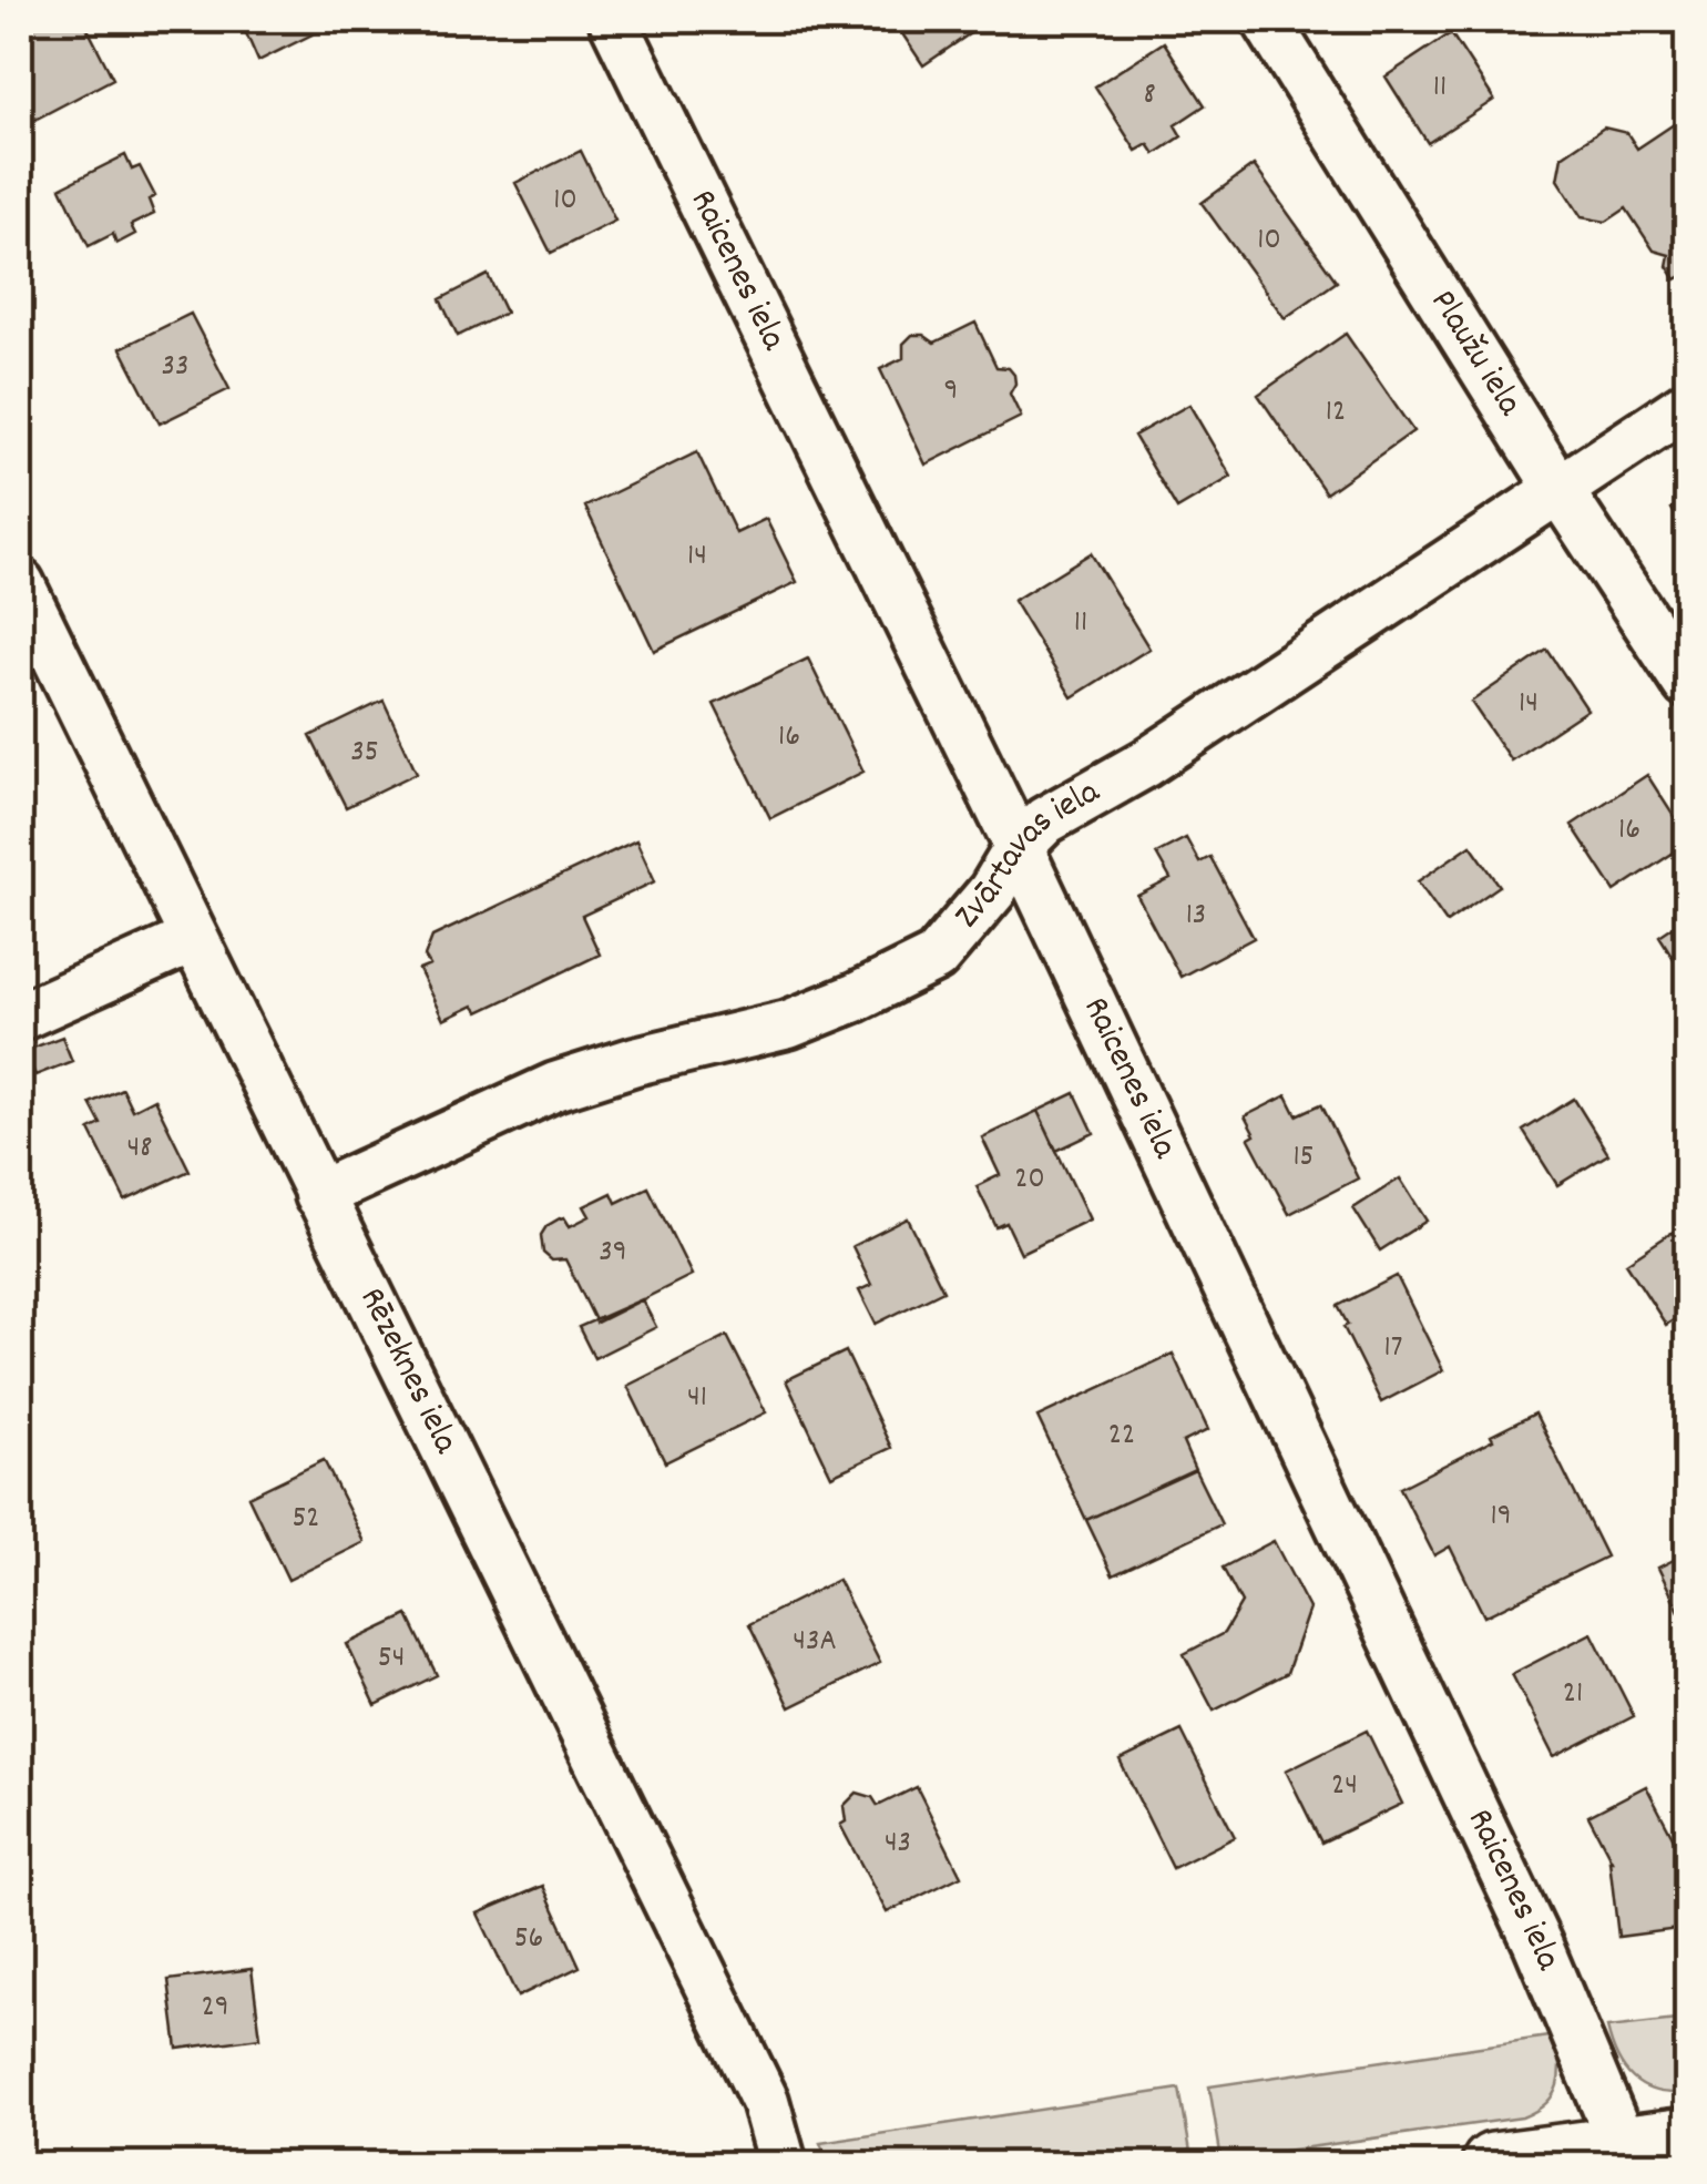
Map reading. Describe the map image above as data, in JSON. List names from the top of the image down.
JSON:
{
  "streets": {
    "street": [
      "Raicenes iela",
      "Plaužu iela",
      "Zvārtavas iela",
      "Rēzeknes iela"
    ]
  },
  "crossings": [
    ["Raicenes iela", "Zvārtavas iela"],
    ["Plaužu iela", "Zvārtavas iela"],
    ["Zvārtavas iela", "Rēzeknes iela"]
  ],
  "house_numbers": [
    "11",
    "8",
    "10",
    "10",
    "33",
    "9",
    "12",
    "14",
    "11",
    "14",
    "16",
    "35",
    "16",
    "13",
    "48",
    "15",
    "20",
    "39",
    "17",
    "41",
    "22",
    "19",
    "52",
    "43A",
    "54",
    "21",
    "24",
    "43",
    "56",
    "29"
  ]
}
